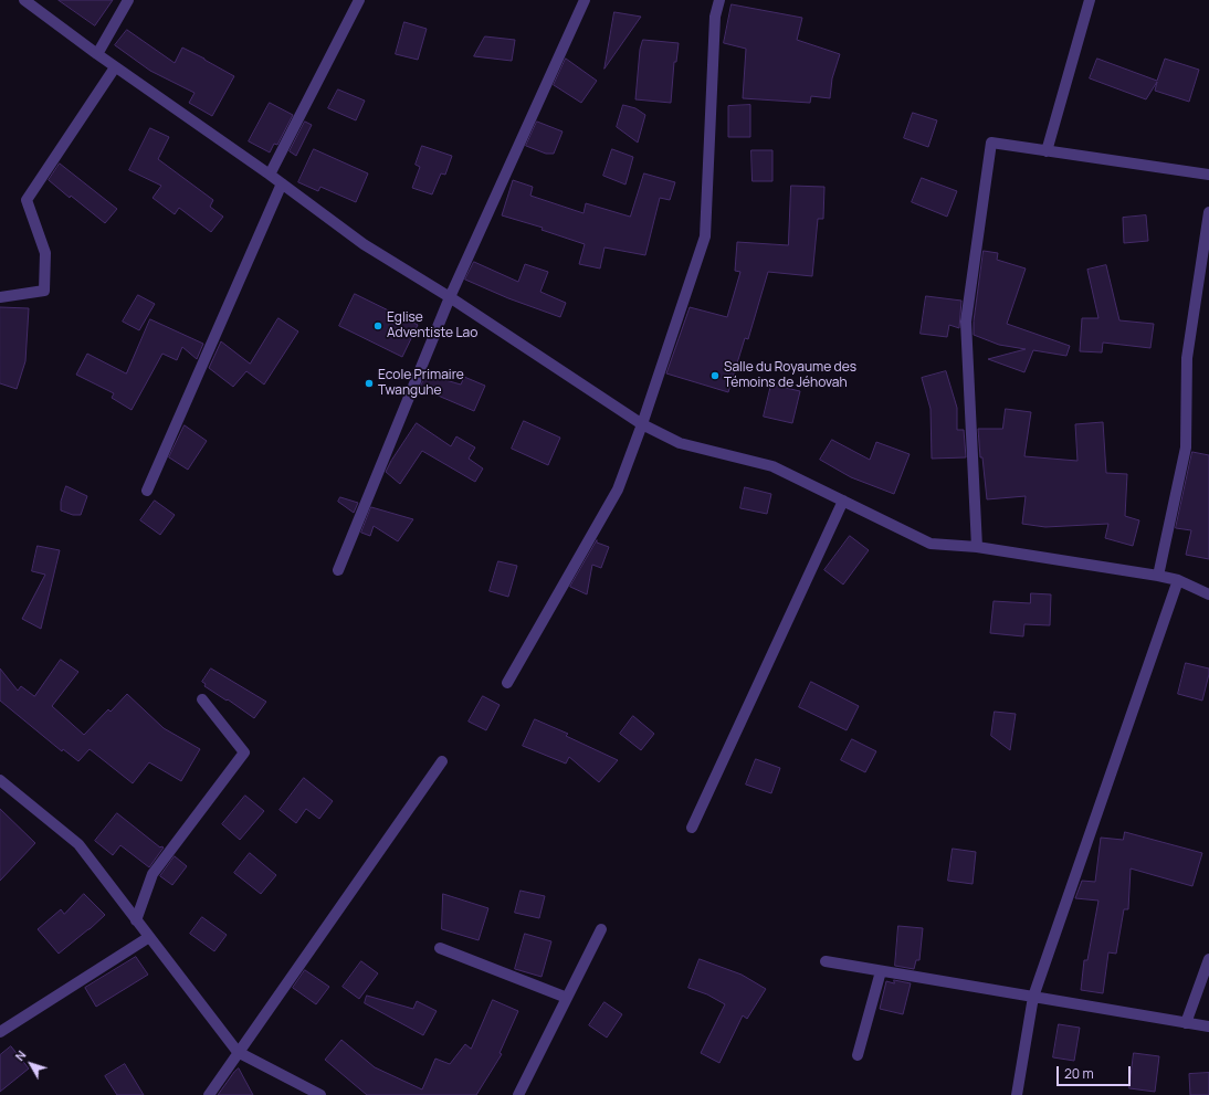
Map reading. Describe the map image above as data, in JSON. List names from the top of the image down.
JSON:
{
  "places": ["Eglise Adventiste Lao", "Salle du Royaume des Témoins de Jéhovah", "Ecole Primaire Twanguhe"],
  "scale_bar": "20 m",
  "north": "top left"
}
